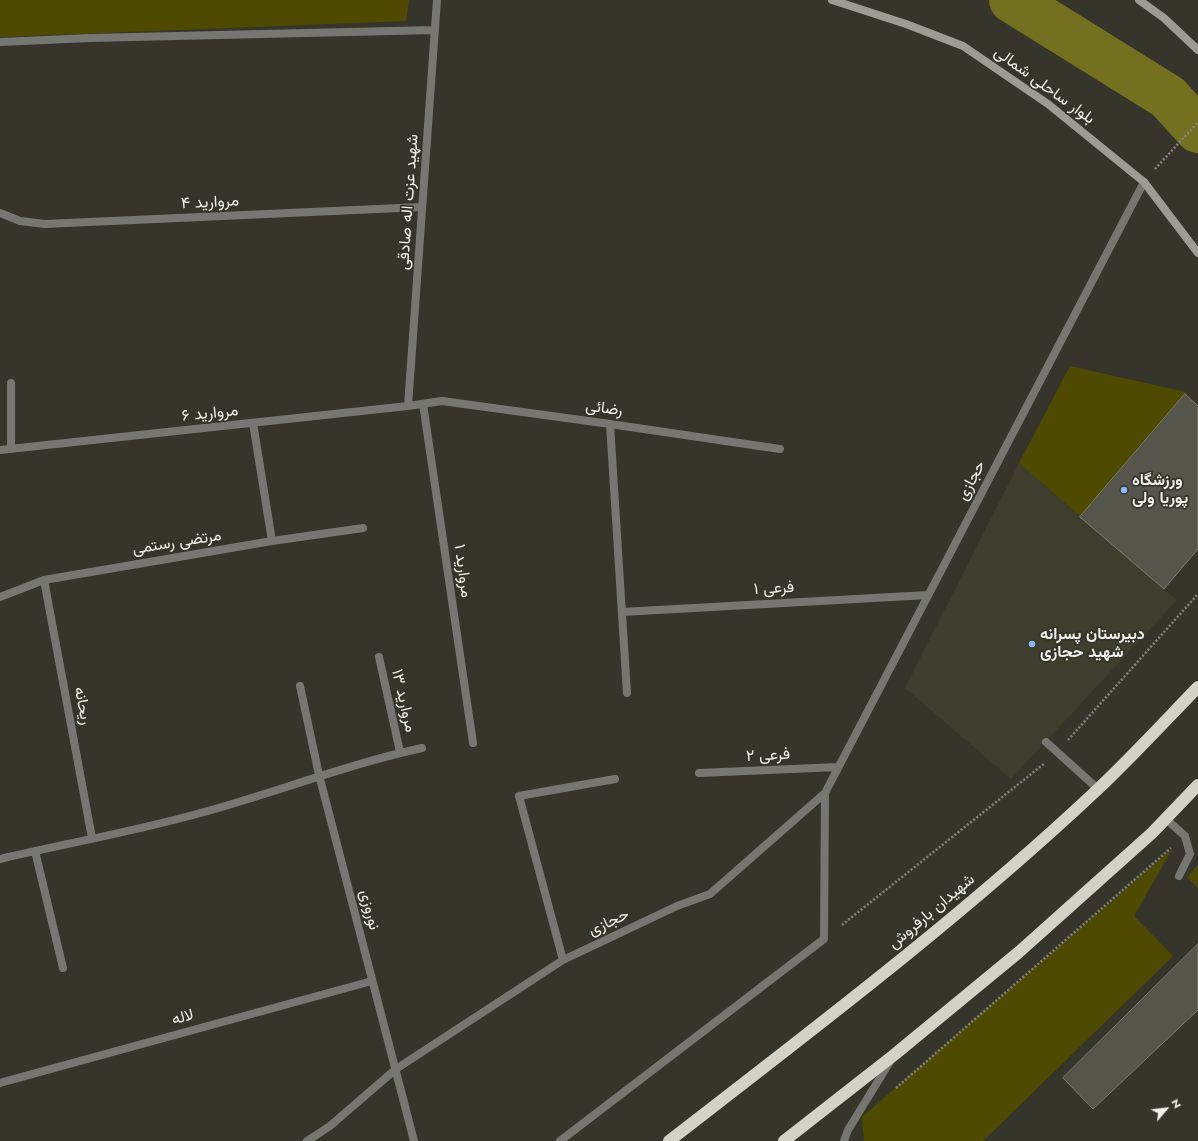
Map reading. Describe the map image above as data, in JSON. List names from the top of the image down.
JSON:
{
  "streets": {
    "highway": ["شهیدان بارفروش"],
    "main road": ["بلوار ساحلی شمالی"],
    "street": [
      "شهید عزت اله صادقی",
      "مروارید ۴",
      "رضائی",
      "مروارید ۶",
      "حجازی",
      "مرتضی رستمی",
      "مروارید ۱",
      "فرعی ۱",
      "مروارید ۱۳",
      "ریحانه",
      "فرعی ۲",
      "نوروزی",
      "لاله"
    ]
  },
  "crossings": [
    ["بلوار ساحلی شمالی", "حجازی"],
    ["شهید عزت اله صادقی", "مروارید ۴"],
    ["شهید عزت اله صادقی", "مروارید ۶"],
    ["رضائی", "مروارید ۶"],
    ["رضائی", "مروارید ۱"],
    ["مروارید ۶", "مروارید ۱"],
    ["حجازی", "فرعی ۱"],
    ["حجازی", "فرعی ۲"],
    ["حجازی", "نوروزی"],
    ["مرتضی رستمی", "ریحانه"],
    ["نوروزی", "لاله"]
  ],
  "places": ["ورزشگاه پوریا ولی", "دبیرستان پسرانه شهید حجازی"],
  "north": "top right"
}
